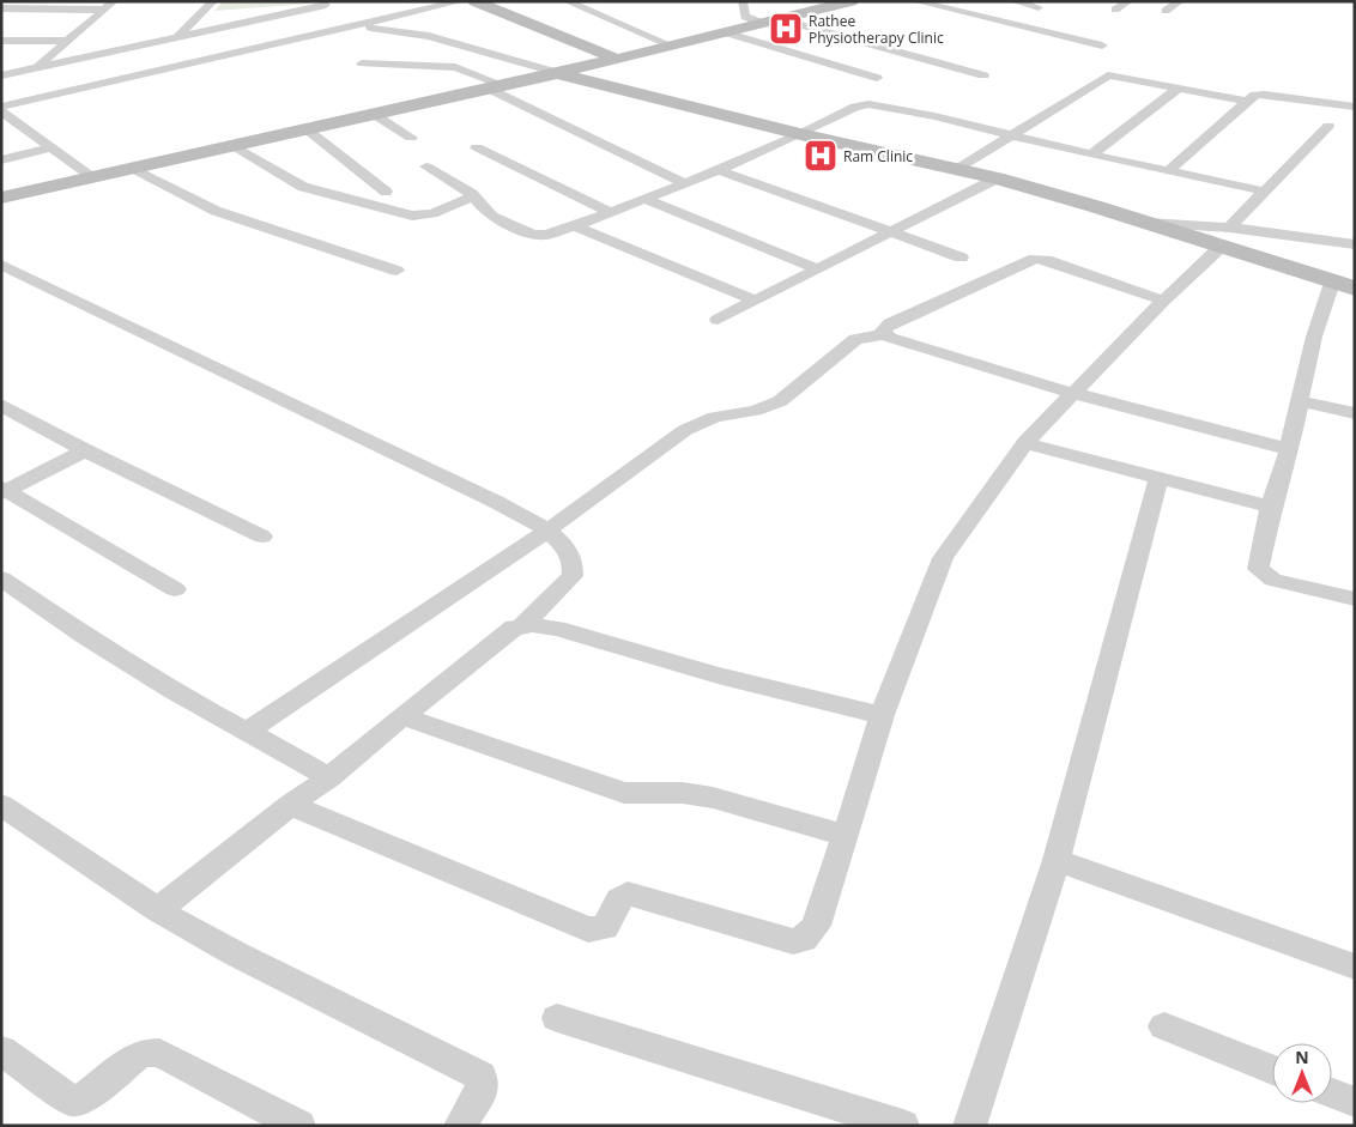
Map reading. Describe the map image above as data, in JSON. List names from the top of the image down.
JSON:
{
  "places": {
    "hospital": ["Rathee Physiotherapy Clinic", "Ram Clinic"]
  },
  "north": "top"
}
